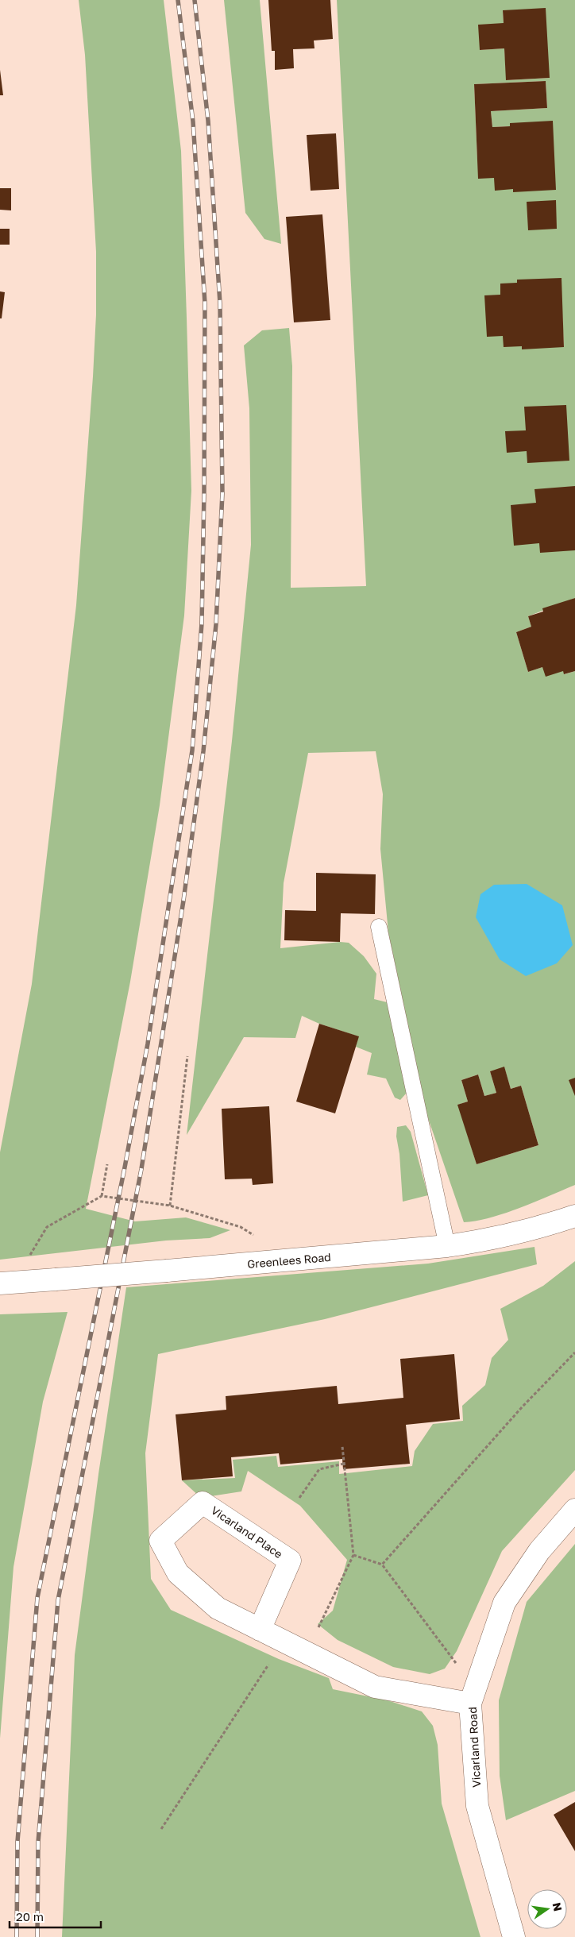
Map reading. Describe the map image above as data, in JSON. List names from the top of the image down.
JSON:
{
  "streets": {
    "street": ["Greenlees Road", "Vicarland Place", "Vicarland Road"]
  },
  "crossings": [
    ["Vicarland Place", "Vicarland Road"]
  ],
  "scale_bar": "20 m",
  "north": "right"
}
